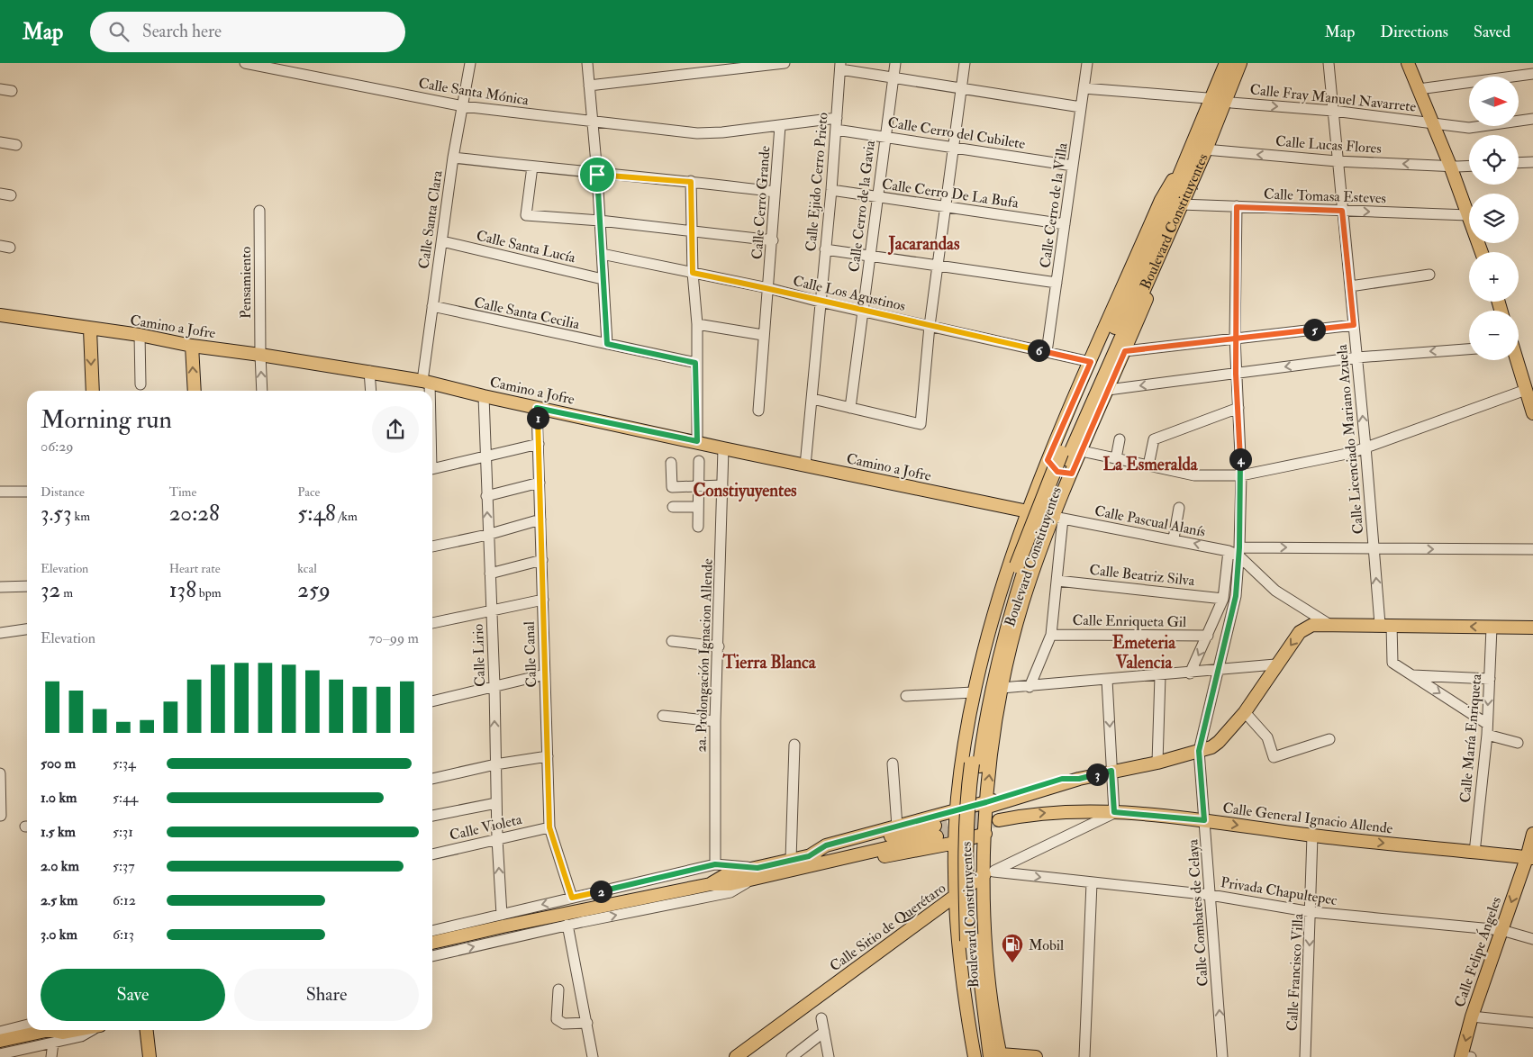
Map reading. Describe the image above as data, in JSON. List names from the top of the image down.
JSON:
{
  "streets": {
    "highway": ["Boulevard Constituyentes"],
    "main road": [
      "Camino a Jofre",
      "Calle General Ignacio Allende",
      "Calle Sitio de Querétaro",
      "Calle Felipe Ángeles"
    ],
    "street": [
      "Calle Santa Mónica",
      "Calle Fray Manuel Navarrete",
      "Calle Cerro del Cubilete",
      "Calle Lucas Flores",
      "Calle Ejido Cerro Prieto",
      "Calle Cerro De La Bufa",
      "Calle Tomasa Esteves",
      "Calle Cerro Grande",
      "Calle Cerro de la Villa",
      "Calle Cerro de la Gavia",
      "Calle Santa Clara",
      "Calle Santa Lucía",
      "Pensamiento",
      "Calle Los Agustinos",
      "Calle Santa Cecilia",
      "Calle Licenciado Mariano Azuela",
      "Calle Pascual Alanís",
      "Calle Beatriz Silva",
      "Calle Enriqueta Gil",
      "Calle Canal",
      "Calle Lirio",
      "2a. Prolongación Ignacion Allende",
      "Calle María Enriqueta",
      "Calle Violeta",
      "Privada Chapultepec",
      "Calle Combates de Celaya",
      "Calle Francisco Villa"
    ]
  },
  "crossings": [
    ["Calle Santa Mónica", "Calle Santa Clara"],
    ["Calle Fray Manuel Navarrete", "Calle Licenciado Mariano Azuela"],
    ["Calle Cerro del Cubilete", "Calle Ejido Cerro Prieto"],
    ["Calle Cerro del Cubilete", "Calle Cerro de la Villa"],
    ["Calle Cerro del Cubilete", "Calle Cerro de la Gavia"],
    ["Calle Lucas Flores", "Boulevard Constituyentes"],
    ["Calle Lucas Flores", "Calle Licenciado Mariano Azuela"],
    ["Calle Ejido Cerro Prieto", "Calle Cerro De La Bufa"],
    ["Calle Ejido Cerro Prieto", "Calle Los Agustinos"],
    ["Calle Ejido Cerro Prieto", "Camino a Jofre"],
    ["Calle Cerro De La Bufa", "Calle Cerro de la Villa"],
    ["Calle Cerro De La Bufa", "Calle Cerro de la Gavia"],
    ["Calle Tomasa Esteves", "Boulevard Constituyentes"],
    ["Calle Tomasa Esteves", "Calle Licenciado Mariano Azuela"],
    ["Calle Tomasa Esteves", "Calle Combates de Celaya"],
    ["Calle Cerro Grande", "Calle Los Agustinos"],
    ["Calle Cerro de la Villa", "Calle Los Agustinos"],
    ["Calle Cerro de la Gavia", "Calle Los Agustinos"],
    ["Calle Santa Clara", "Calle Santa Lucía"],
    ["Calle Santa Clara", "Calle Santa Cecilia"],
    ["Calle Santa Clara", "Camino a Jofre"],
    ["Boulevard Constituyentes", "Calle Los Agustinos"],
    ["Pensamiento", "Camino a Jofre"],
    ["Camino a Jofre", "Calle Pascual Alanís"],
    ["Camino a Jofre", "Calle Canal"],
    ["Camino a Jofre", "Calle Lirio"],
    ["Camino a Jofre", "2a. Prolongación Ignacion Allende"],
    ["Calle Pascual Alanís", "Calle Combates de Celaya"],
    ["Calle Canal", "Calle Violeta"],
    ["Calle Lirio", "Calle Violeta"],
    ["Calle María Enriqueta", "Calle General Ignacio Allende"],
    ["Calle General Ignacio Allende", "Calle Combates de Celaya"],
    ["Calle General Ignacio Allende", "Calle Sitio de Querétaro"],
    ["Calle General Ignacio Allende", "Calle Felipe Ángeles"],
    ["Calle General Ignacio Allende", "Calle Francisco Villa"],
    ["Privada Chapultepec", "Calle Combates de Celaya"],
    ["Privada Chapultepec", "Calle Sitio de Querétaro"],
    ["Privada Chapultepec", "Calle Felipe Ángeles"],
    ["Privada Chapultepec", "Calle Francisco Villa"]
  ],
  "one_way": [
    "Calle Lucas Flores",
    "Calle Lirio",
    "Calle Felipe Ángeles",
    "Calle Francisco Villa"
  ],
  "districts": [
    "Jacarandas",
    "La Esmeralda",
    "Constiyuyentes",
    "Emeteria Valencia",
    "Tierra Blanca"
  ],
  "places": {
    "fuel station": ["Mobil"]
  },
  "north": "right",
  "page": {
    "header": "Map",
    "search": "Search here",
    "nav": ["Map", "Directions", "Saved"],
    "map_buttons": ["+", "−"],
    "pins": [
      "5",
      "6",
      "1",
      "4",
      "3",
      "2"
    ],
    "heading": ["Morning run", "06:29"],
    "stats": [
      ["Distance", "3.53 km"],
      ["Time", "20:28"],
      ["Pace", "5:48 /km"],
      ["Elevation", "32 m"],
      ["Heart rate", "138 bpm"],
      ["kcal", "259"]
    ],
    "chart": ["Elevation", "70–99 m"],
    "list": [
      {
        "name": "500 m",
        "note": "5:34"
      },
      {
        "name": "1.0 km",
        "note": "5:44"
      },
      {
        "name": "1.5 km",
        "note": "5:31"
      },
      {
        "name": "2.0 km",
        "note": "5:37"
      },
      {
        "name": "2.5 km",
        "note": "6:12"
      },
      {
        "name": "3.0 km",
        "note": "6:13"
      }
    ],
    "buttons": ["Save", "Share"]
  }
}
